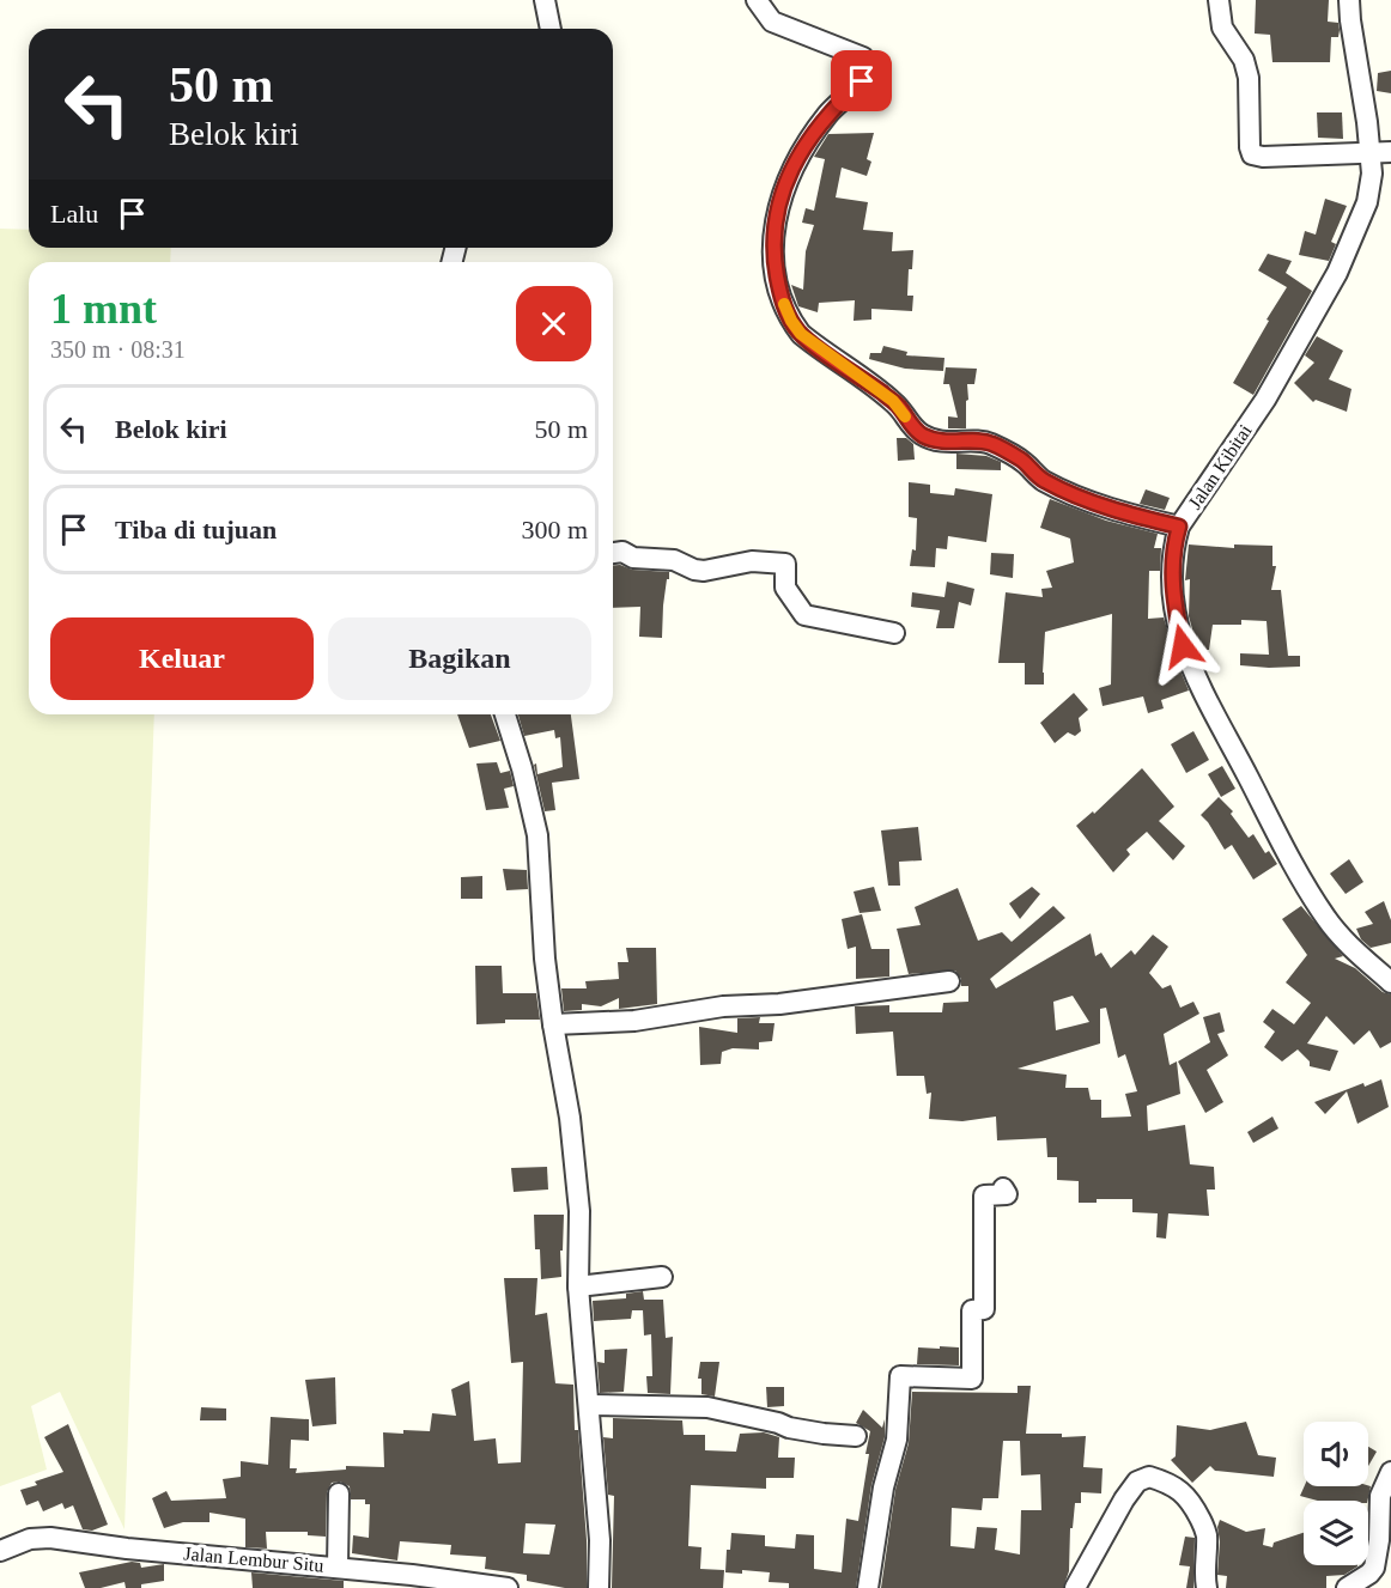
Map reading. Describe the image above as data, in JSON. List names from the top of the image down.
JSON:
{
  "streets": {
    "street": ["Jalan Kibitai", "Jalan Lembur Situ"]
  },
  "page": {
    "turn": ["50 m", "Belok kiri"],
    "then": "Lalu",
    "heading": ["1 mnt", "350 m · 08:31"],
    "list": [
      {
        "name": "Belok kiri",
        "value": "50 m"
      },
      {
        "name": "Tiba di tujuan",
        "value": "300 m"
      }
    ],
    "buttons": ["Keluar", "Bagikan"]
  }
}
